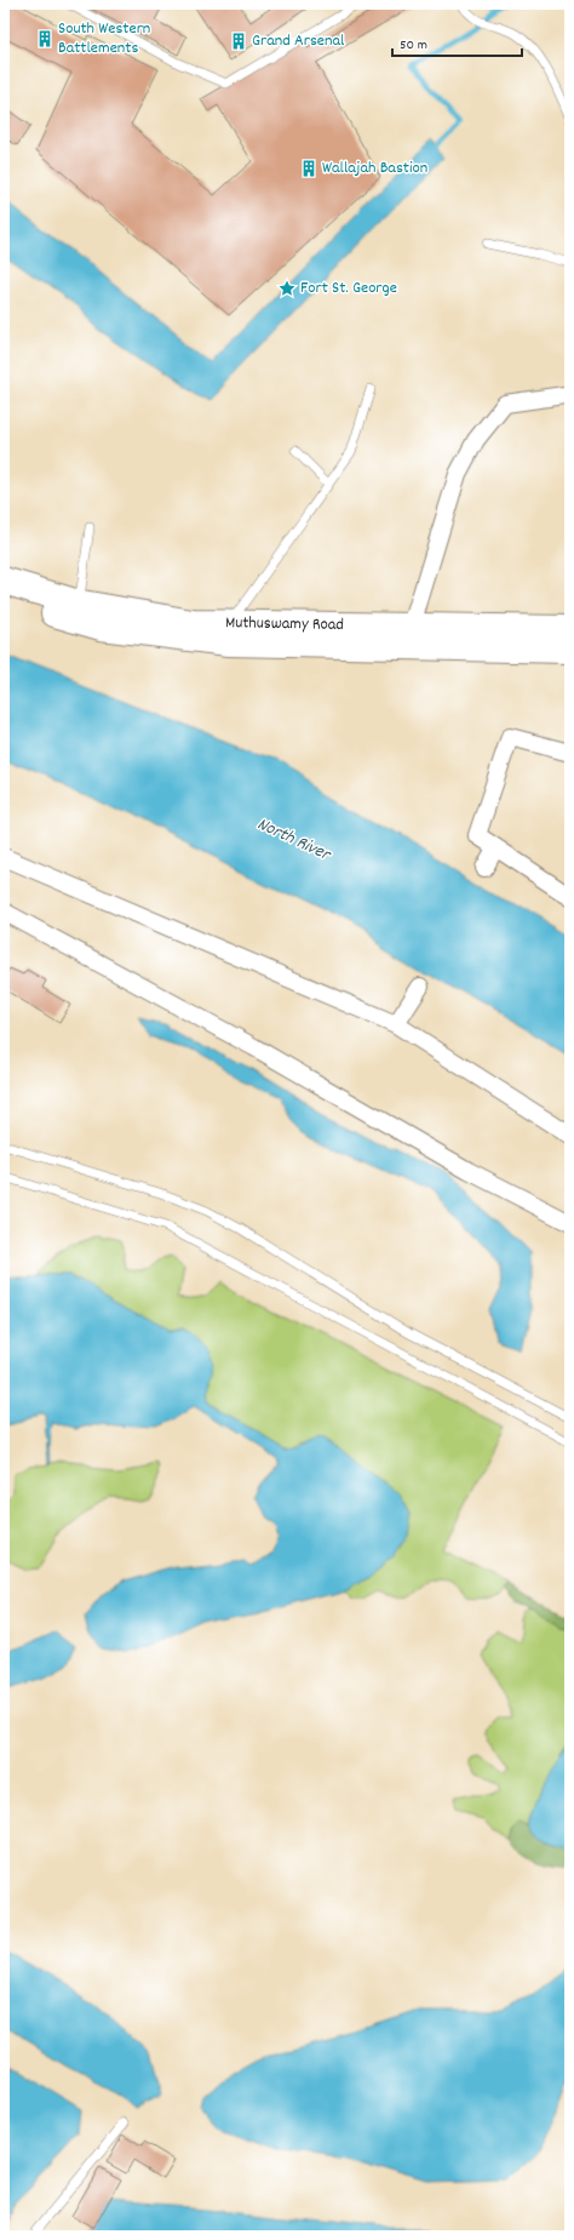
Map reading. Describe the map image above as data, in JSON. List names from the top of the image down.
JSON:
{
  "streets": {
    "main road": ["Muthuswamy Road"]
  },
  "water": ["North River"],
  "places": {
    "building": ["South Western Battlements", "Grand Arsenal", "Wallajah Bastion"],
    "place": ["Fort St. George"]
  },
  "scale_bar": "50 m"
}
